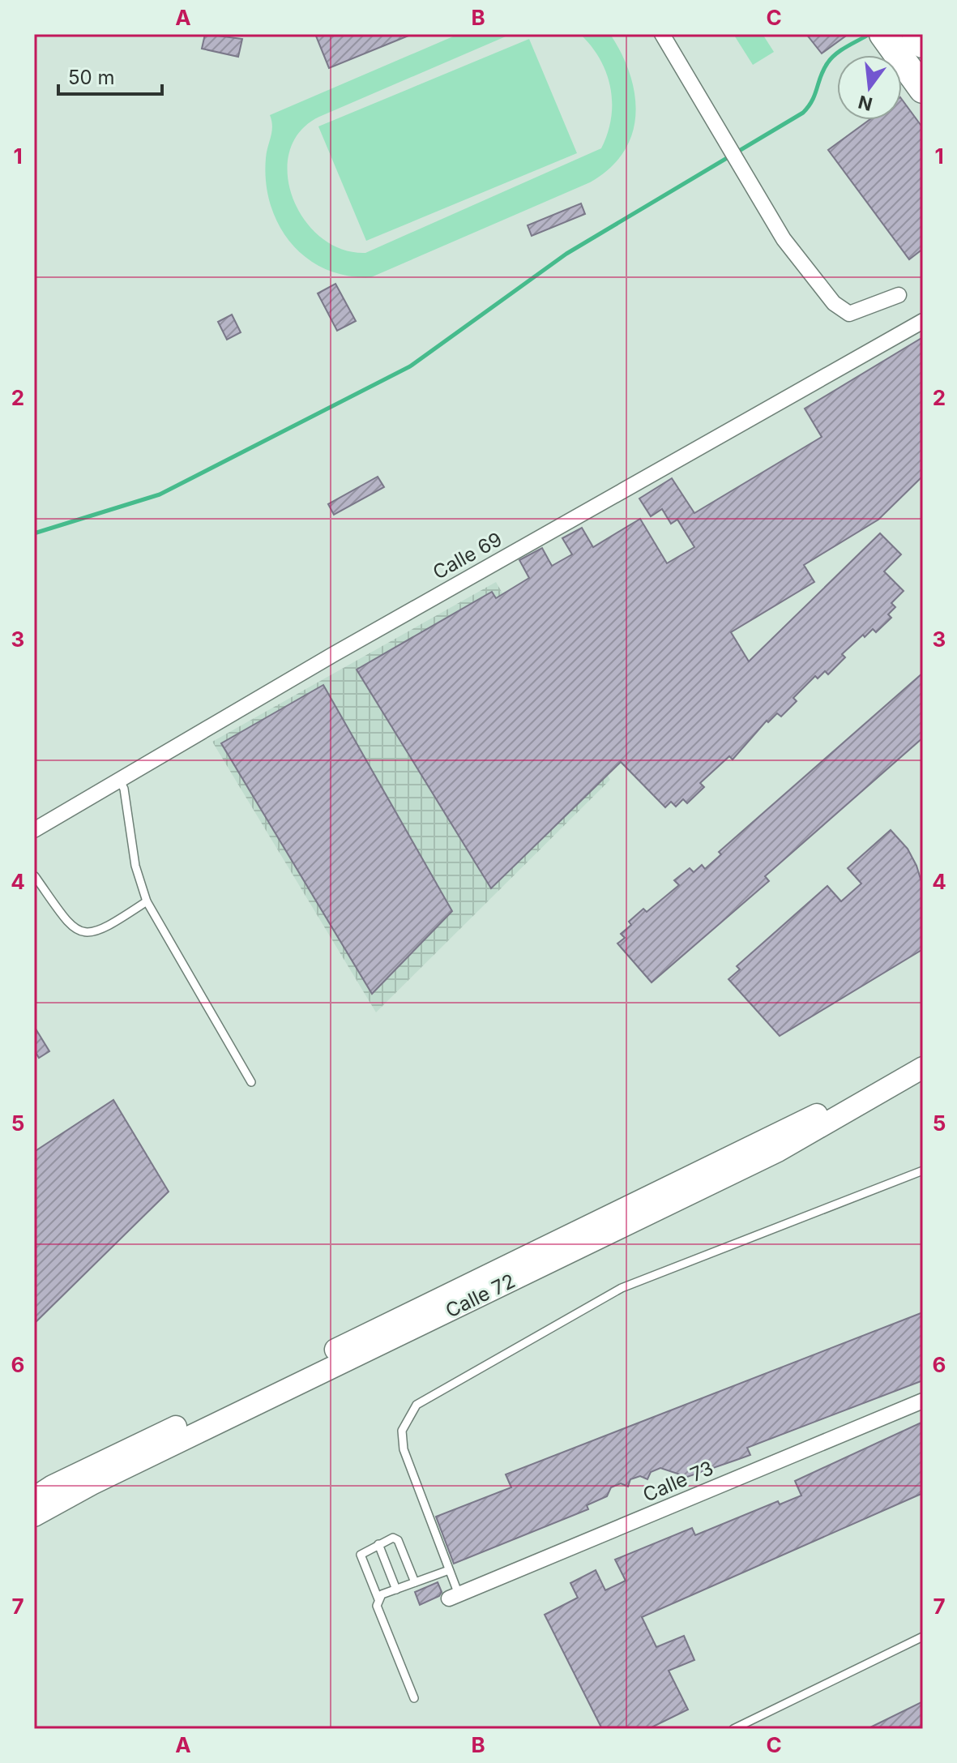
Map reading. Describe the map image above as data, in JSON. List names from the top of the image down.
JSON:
{
  "streets": {
    "main road": ["Calle 72"],
    "street": ["Calle 69", "Calle 73"]
  },
  "scale_bar": "50 m",
  "north": "bottom",
  "grid": {
    "columns": ["A", "B", "C"],
    "rows": [
      "1",
      "2",
      "3",
      "4",
      "5",
      "6",
      "7"
    ]
  }
}
